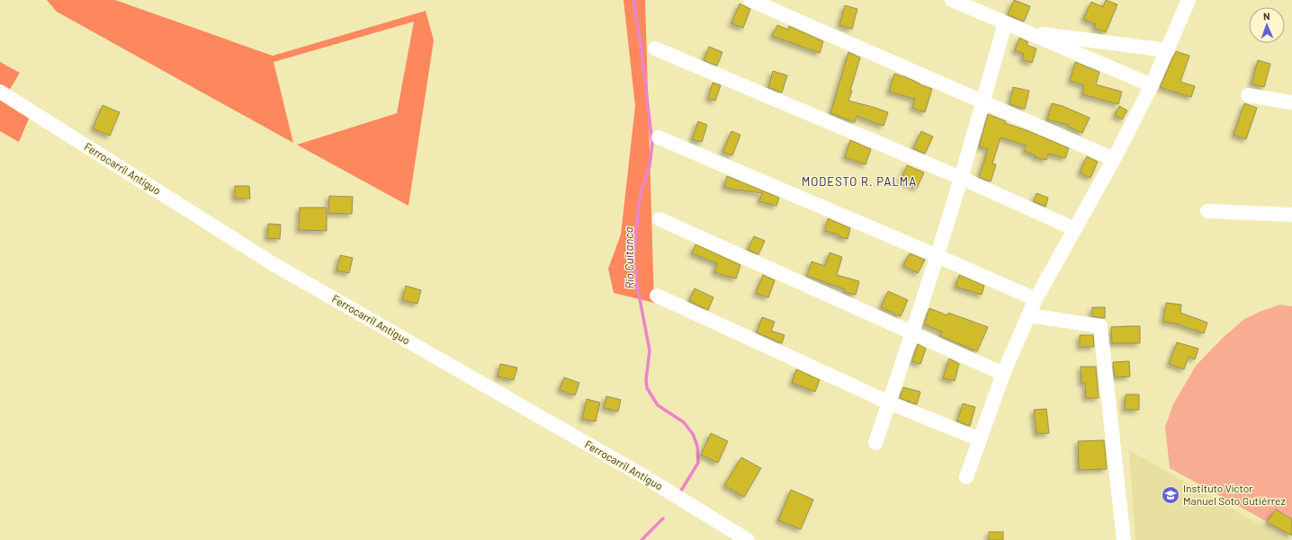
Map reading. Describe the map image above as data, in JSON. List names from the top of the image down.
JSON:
{
  "streets": {
    "street": ["Ferrocarril Antiguo"]
  },
  "districts": ["MODESTO R. PALMA"],
  "water": ["Río Cuitanca"],
  "places": {
    "school or university": ["Instituto Víctor Manuel Soto Gutiérrez"]
  },
  "north": "top"
}
